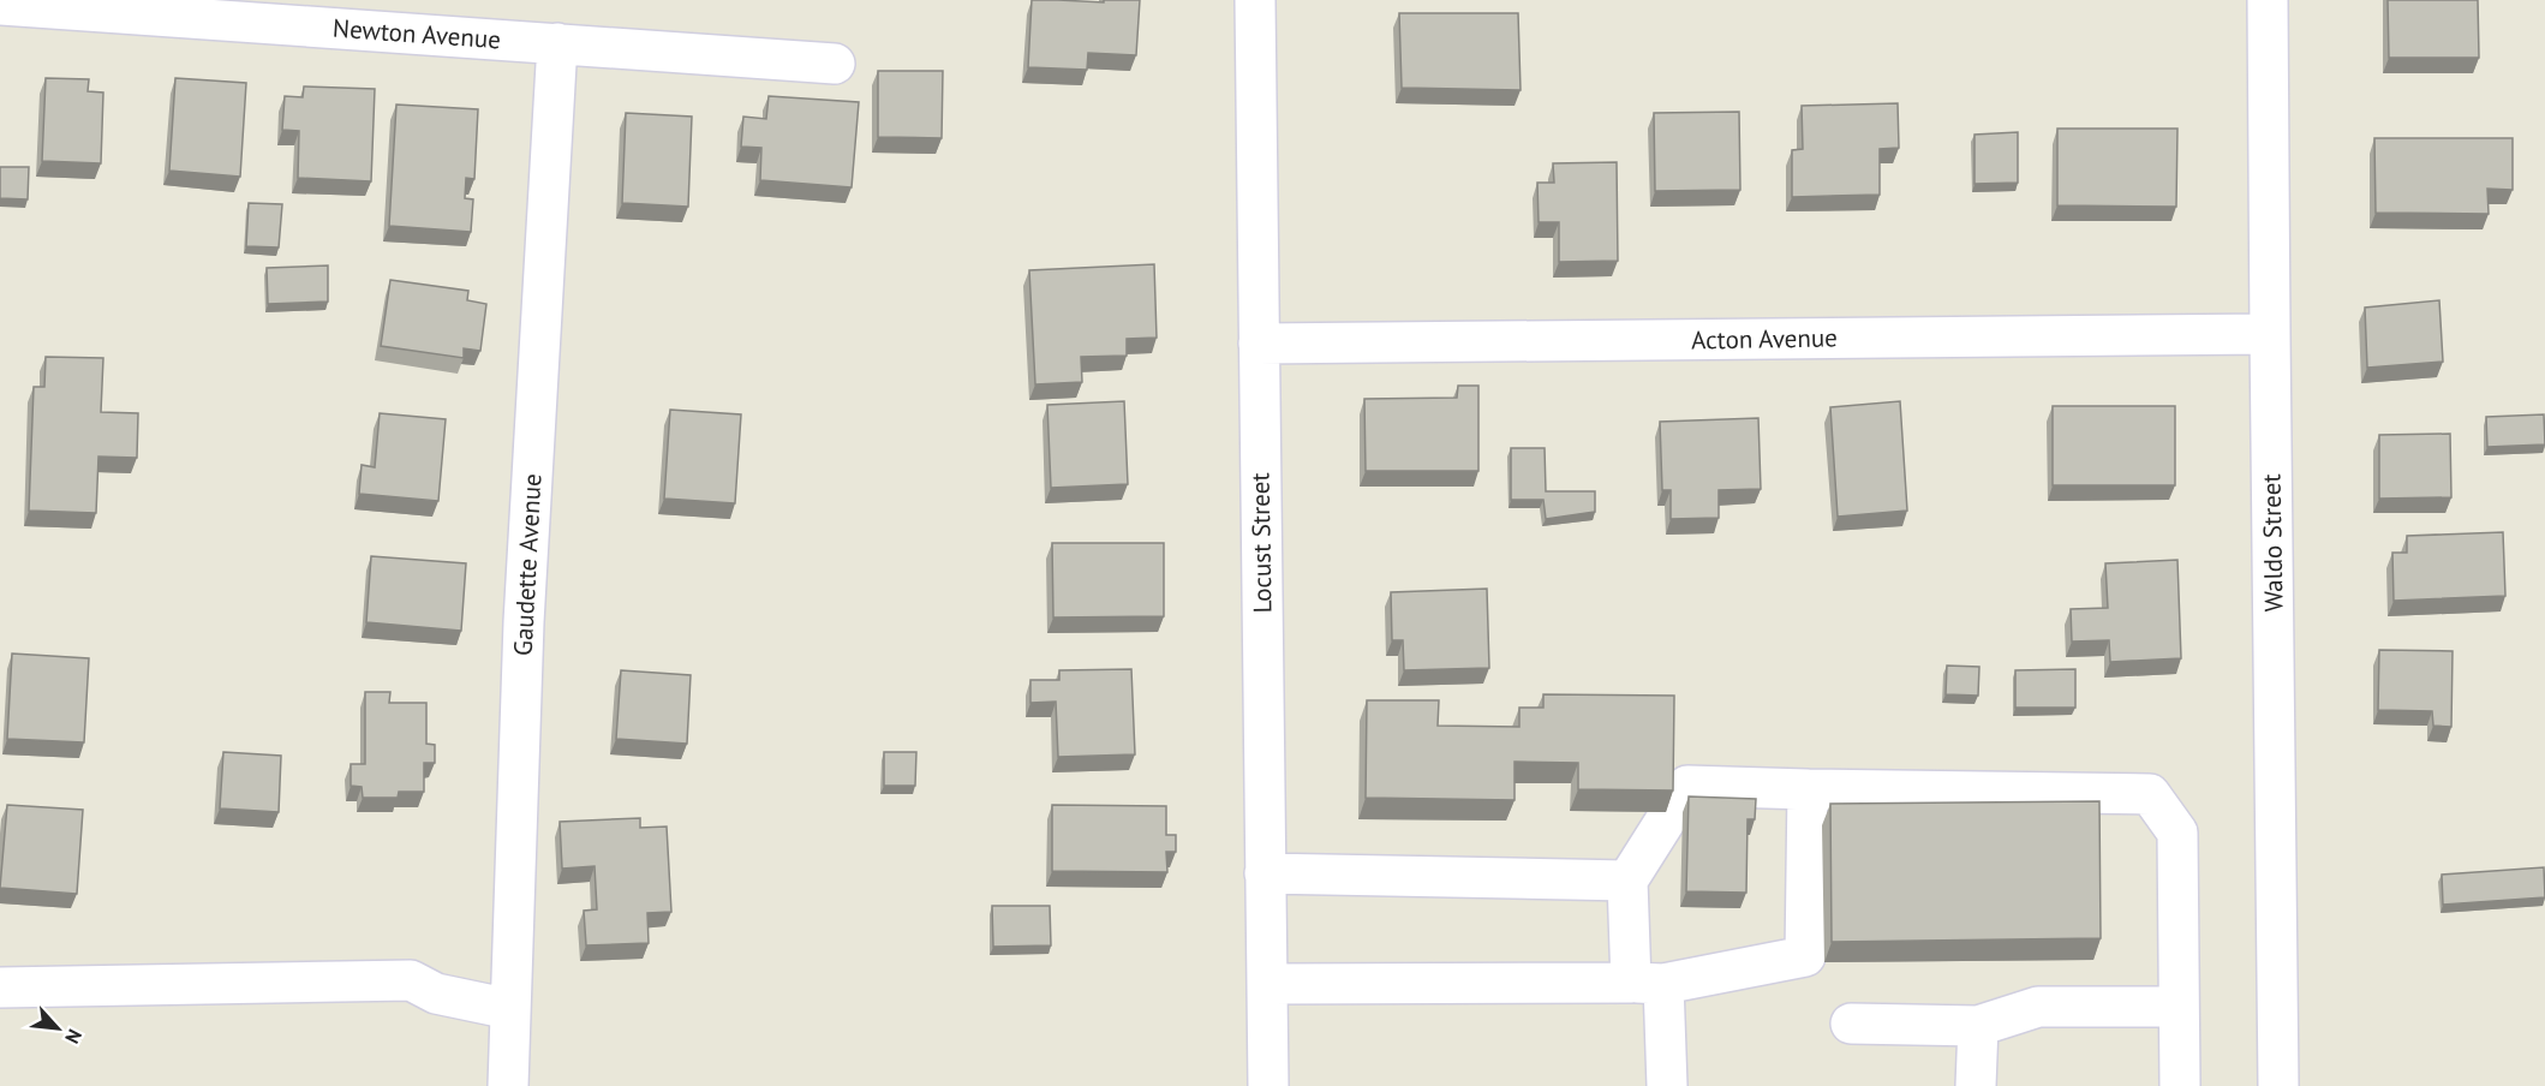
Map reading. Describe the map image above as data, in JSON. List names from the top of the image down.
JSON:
{
  "streets": {
    "street": [
      "Newton Avenue",
      "Acton Avenue",
      "Locust Street",
      "Waldo Street",
      "Gaudette Avenue"
    ]
  },
  "crossings": [
    ["Newton Avenue", "Gaudette Avenue"],
    ["Acton Avenue", "Locust Street"],
    ["Acton Avenue", "Waldo Street"]
  ],
  "north": "bottom right"
}
